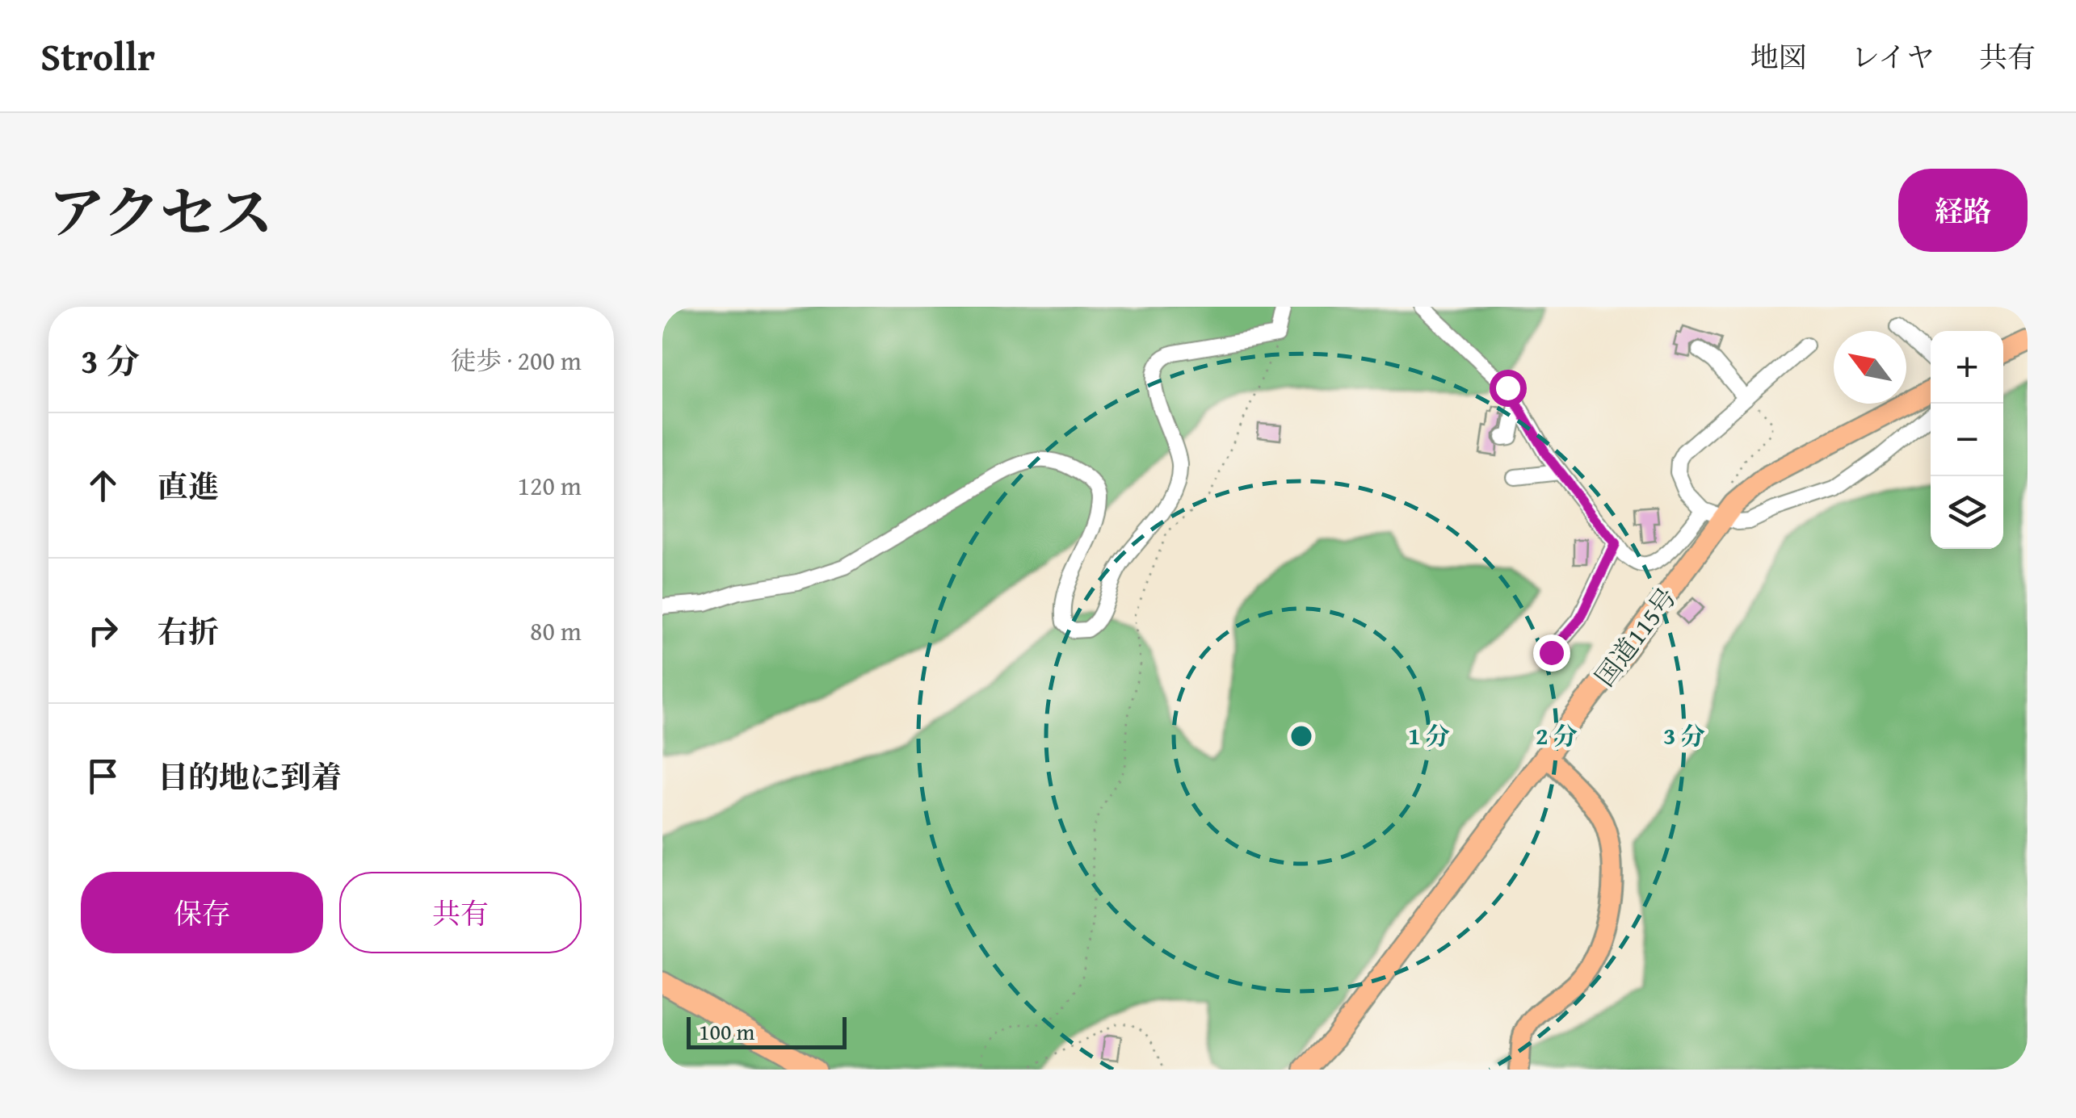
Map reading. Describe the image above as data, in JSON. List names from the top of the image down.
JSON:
{
  "streets": {
    "highway": ["国道115号"]
  },
  "scale_bar": "100 m",
  "north": "top left",
  "page": {
    "header": "Strollr",
    "nav": ["地図", "レイヤ", "共有"],
    "title": "アクセス",
    "buttons": [
      "経路",
      ["保存", "共有"]
    ],
    "heading": ["3 分", "徒歩 · 200 m"],
    "map_buttons": ["+", "−"],
    "list": [
      ["直進", "120 m"],
      ["右折", "80 m"],
      "目的地に到着"
    ],
    "scale": "100 m"
  },
  "rings": ["1 分", "2 分", "3 分"]
}
